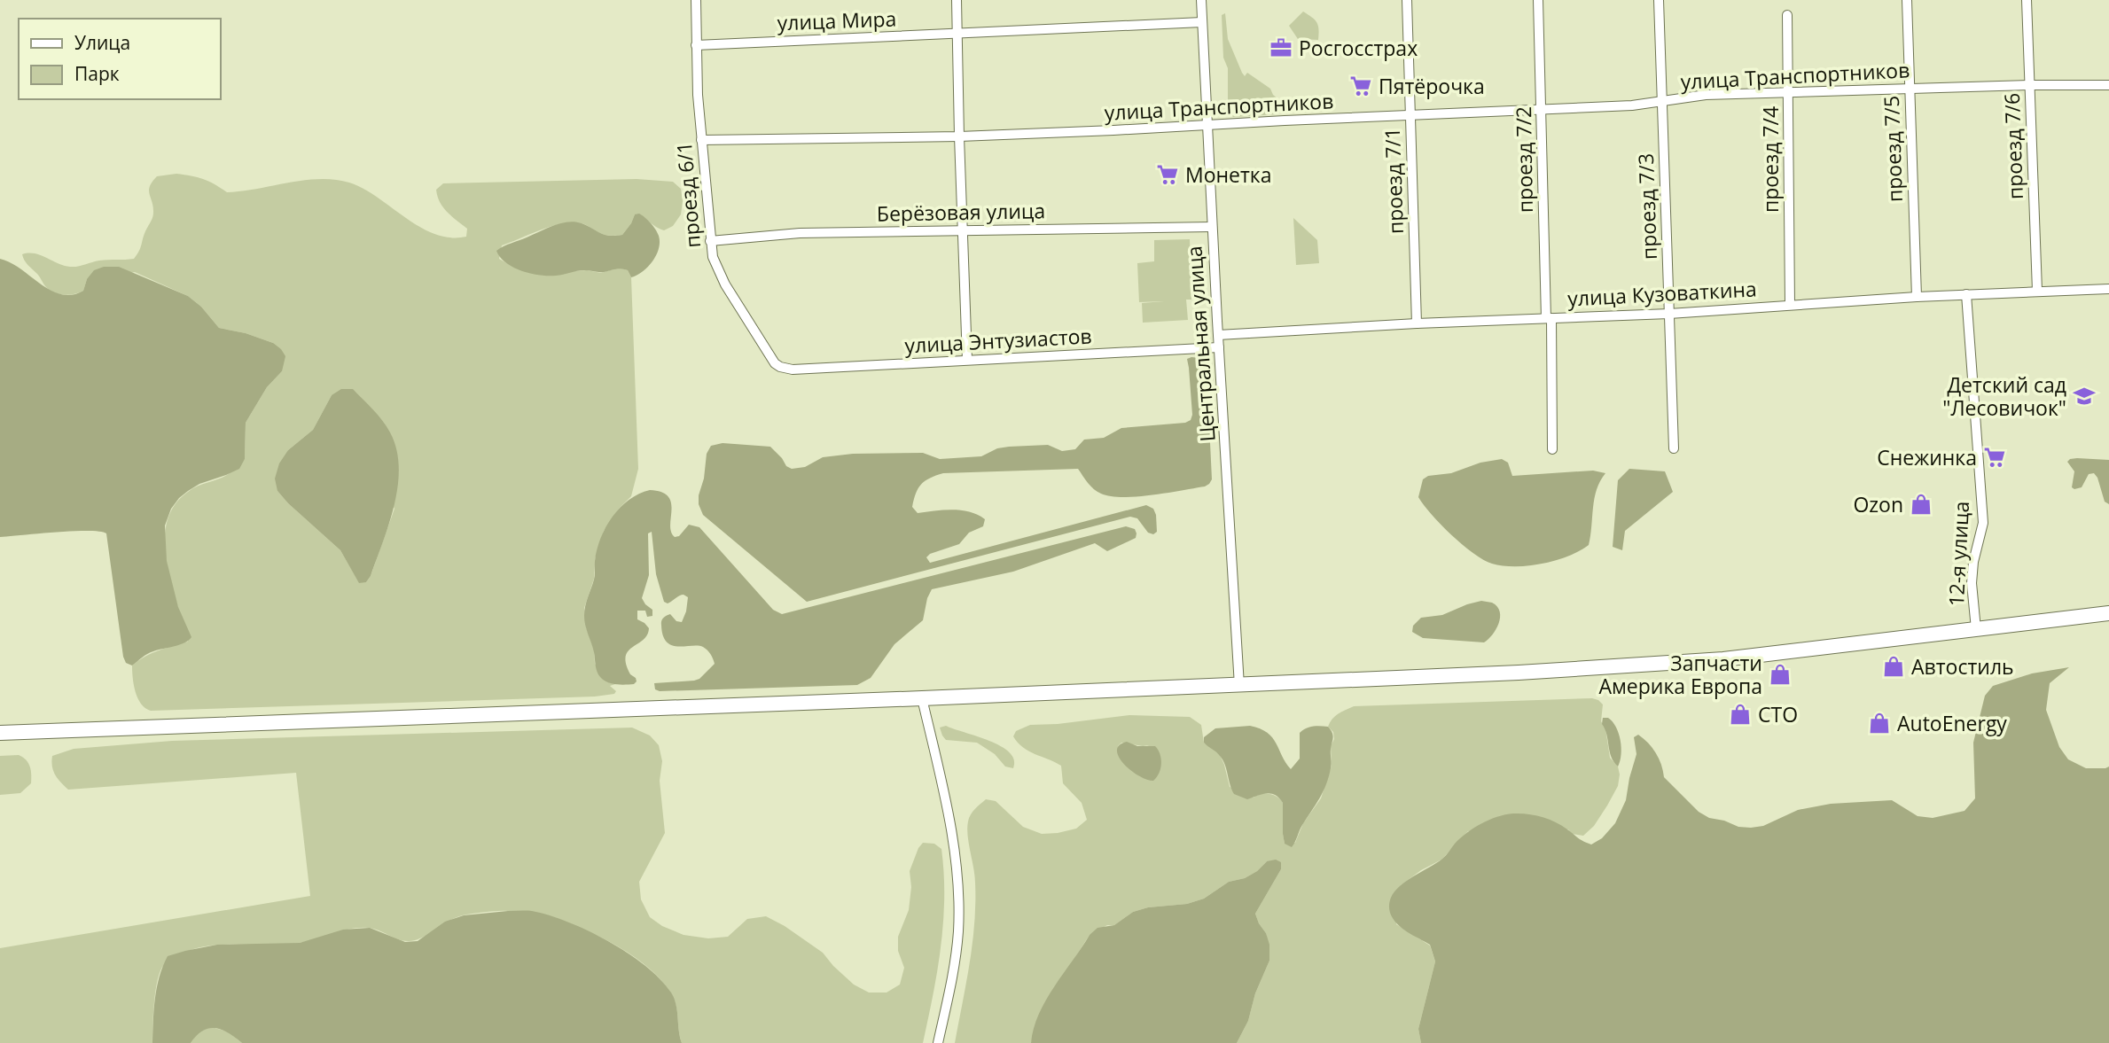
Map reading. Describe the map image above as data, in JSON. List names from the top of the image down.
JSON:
{
  "streets": {
    "street": [
      "улица Мира",
      "улица Транспортников",
      "проезд 7/6",
      "проезд 7/5",
      "проезд 7/2",
      "проезд 7/4",
      "проезд 7/1",
      "проезд 6/1",
      "проезд 7/3",
      "Берёзовая улица",
      "улица Кузоваткина",
      "улица Энтузиастов",
      "Центральная улица",
      "12-я улица"
    ]
  },
  "crossings": [
    ["улица Мира", "проезд 6/1"],
    ["улица Мира", "Центральная улица"],
    ["улица Транспортников", "проезд 7/6"],
    ["улица Транспортников", "проезд 7/5"],
    ["улица Транспортников", "проезд 7/2"],
    ["улица Транспортников", "проезд 7/4"],
    ["улица Транспортников", "проезд 7/1"],
    ["улица Транспортников", "проезд 6/1"],
    ["улица Транспортников", "проезд 7/3"],
    ["улица Транспортников", "Центральная улица"],
    ["проезд 7/6", "улица Кузоваткина"],
    ["проезд 7/5", "улица Кузоваткина"],
    ["проезд 7/2", "улица Кузоваткина"],
    ["проезд 7/4", "улица Кузоваткина"],
    ["проезд 7/1", "улица Кузоваткина"],
    ["проезд 6/1", "Берёзовая улица"],
    ["проезд 6/1", "улица Энтузиастов"],
    ["проезд 7/3", "улица Кузоваткина"],
    ["Берёзовая улица", "Центральная улица"],
    ["улица Кузоваткина", "Центральная улица"],
    ["улица Кузоваткина", "12-я улица"],
    ["улица Энтузиастов", "Центральная улица"]
  ],
  "places": {
    "office": ["Росгосстрах"],
    "supermarket": ["Пятёрочка", "Монетка", "Снежинка"],
    "school or university": ["Детский сад \"Лесовичок\""],
    "shop": [
      "Ozon",
      "Автостиль",
      "Запчасти Америка Европа",
      "СТО",
      "AutoEnergy"
    ]
  },
  "legend": ["Улица", "Парк"]
}
